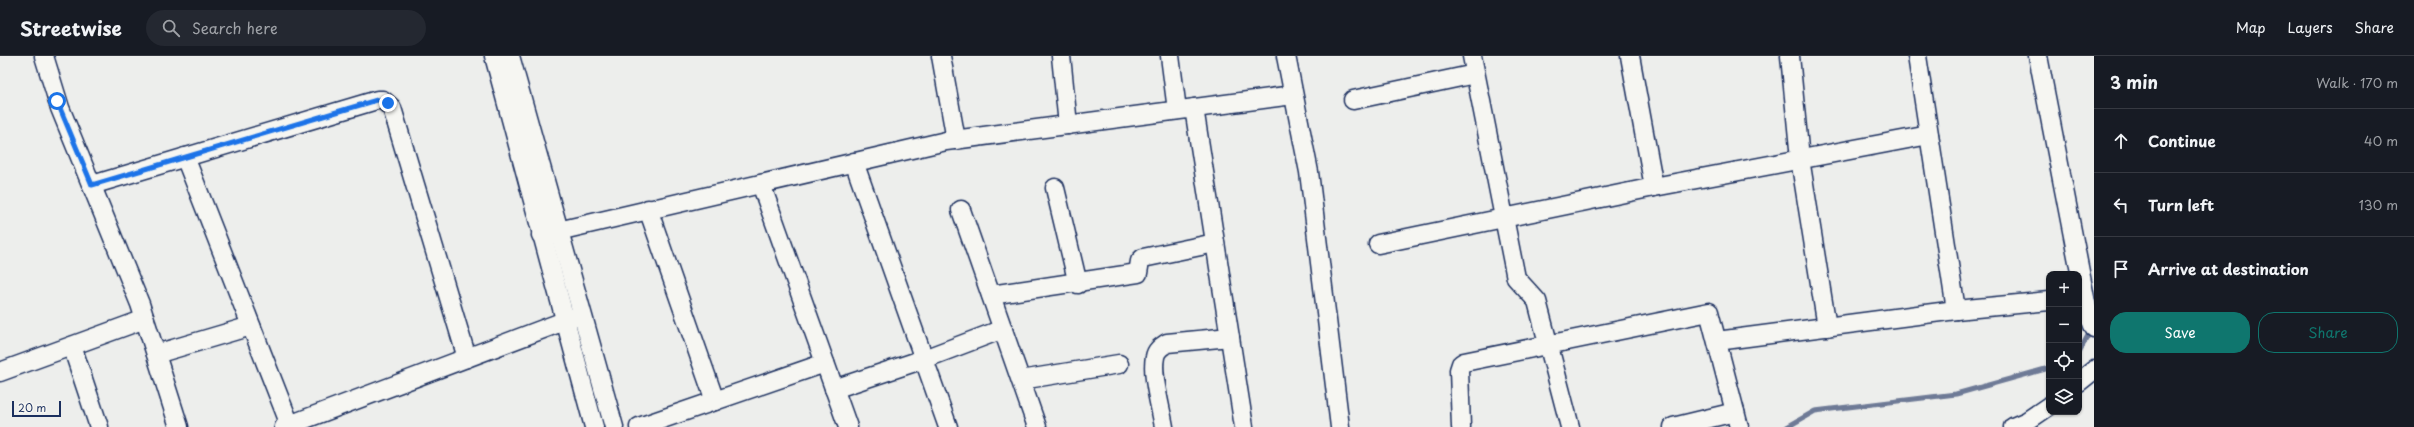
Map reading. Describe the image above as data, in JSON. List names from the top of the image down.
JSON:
{
  "scale_bar": "20 m",
  "page": {
    "header": "Streetwise",
    "search": "Search here",
    "nav": ["Map", "Layers", "Share"],
    "heading": ["3 min", "Walk · 170 m"],
    "list": [
      ["Continue", "40 m"],
      ["Turn left", "130 m"],
      "Arrive at destination"
    ],
    "map_buttons": ["+", "−"],
    "buttons": ["Save", "Share"],
    "scale": "20 m"
  }
}
